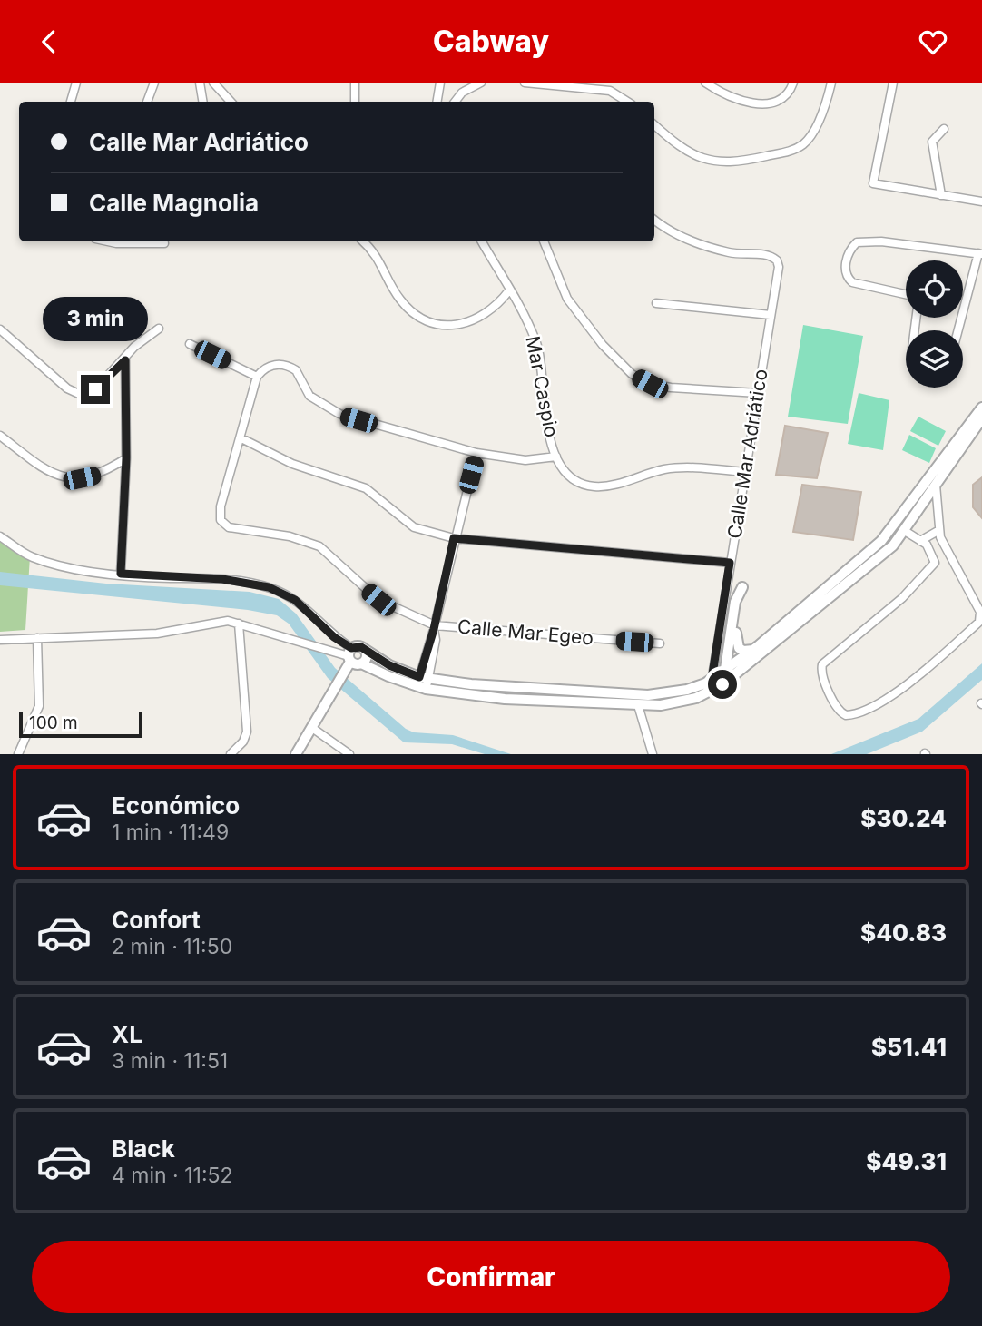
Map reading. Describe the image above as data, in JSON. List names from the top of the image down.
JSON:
{
  "streets": {
    "street": ["Mar Caspio", "Calle Mar Adriático", "Calle Mar Egeo"]
  },
  "crossings": [
    ["Mar Caspio", "Calle Mar Adriático"]
  ],
  "scale_bar": "100 m",
  "page": {
    "header": "Cabway",
    "banner": ["Calle Mar Adriático", "Calle Magnolia"],
    "bubble": "3 min",
    "scale": "100 m",
    "list": [
      {
        "name": "Económico",
        "note": "1 min · 11:49",
        "value": "$30.24"
      },
      {
        "name": "Confort",
        "note": "2 min · 11:50",
        "value": "$40.83"
      },
      {
        "name": "XL",
        "note": "3 min · 11:51",
        "value": "$51.41"
      },
      {
        "name": "Black",
        "note": "4 min · 11:52",
        "value": "$49.31"
      }
    ],
    "buttons": "Confirmar"
  }
}
